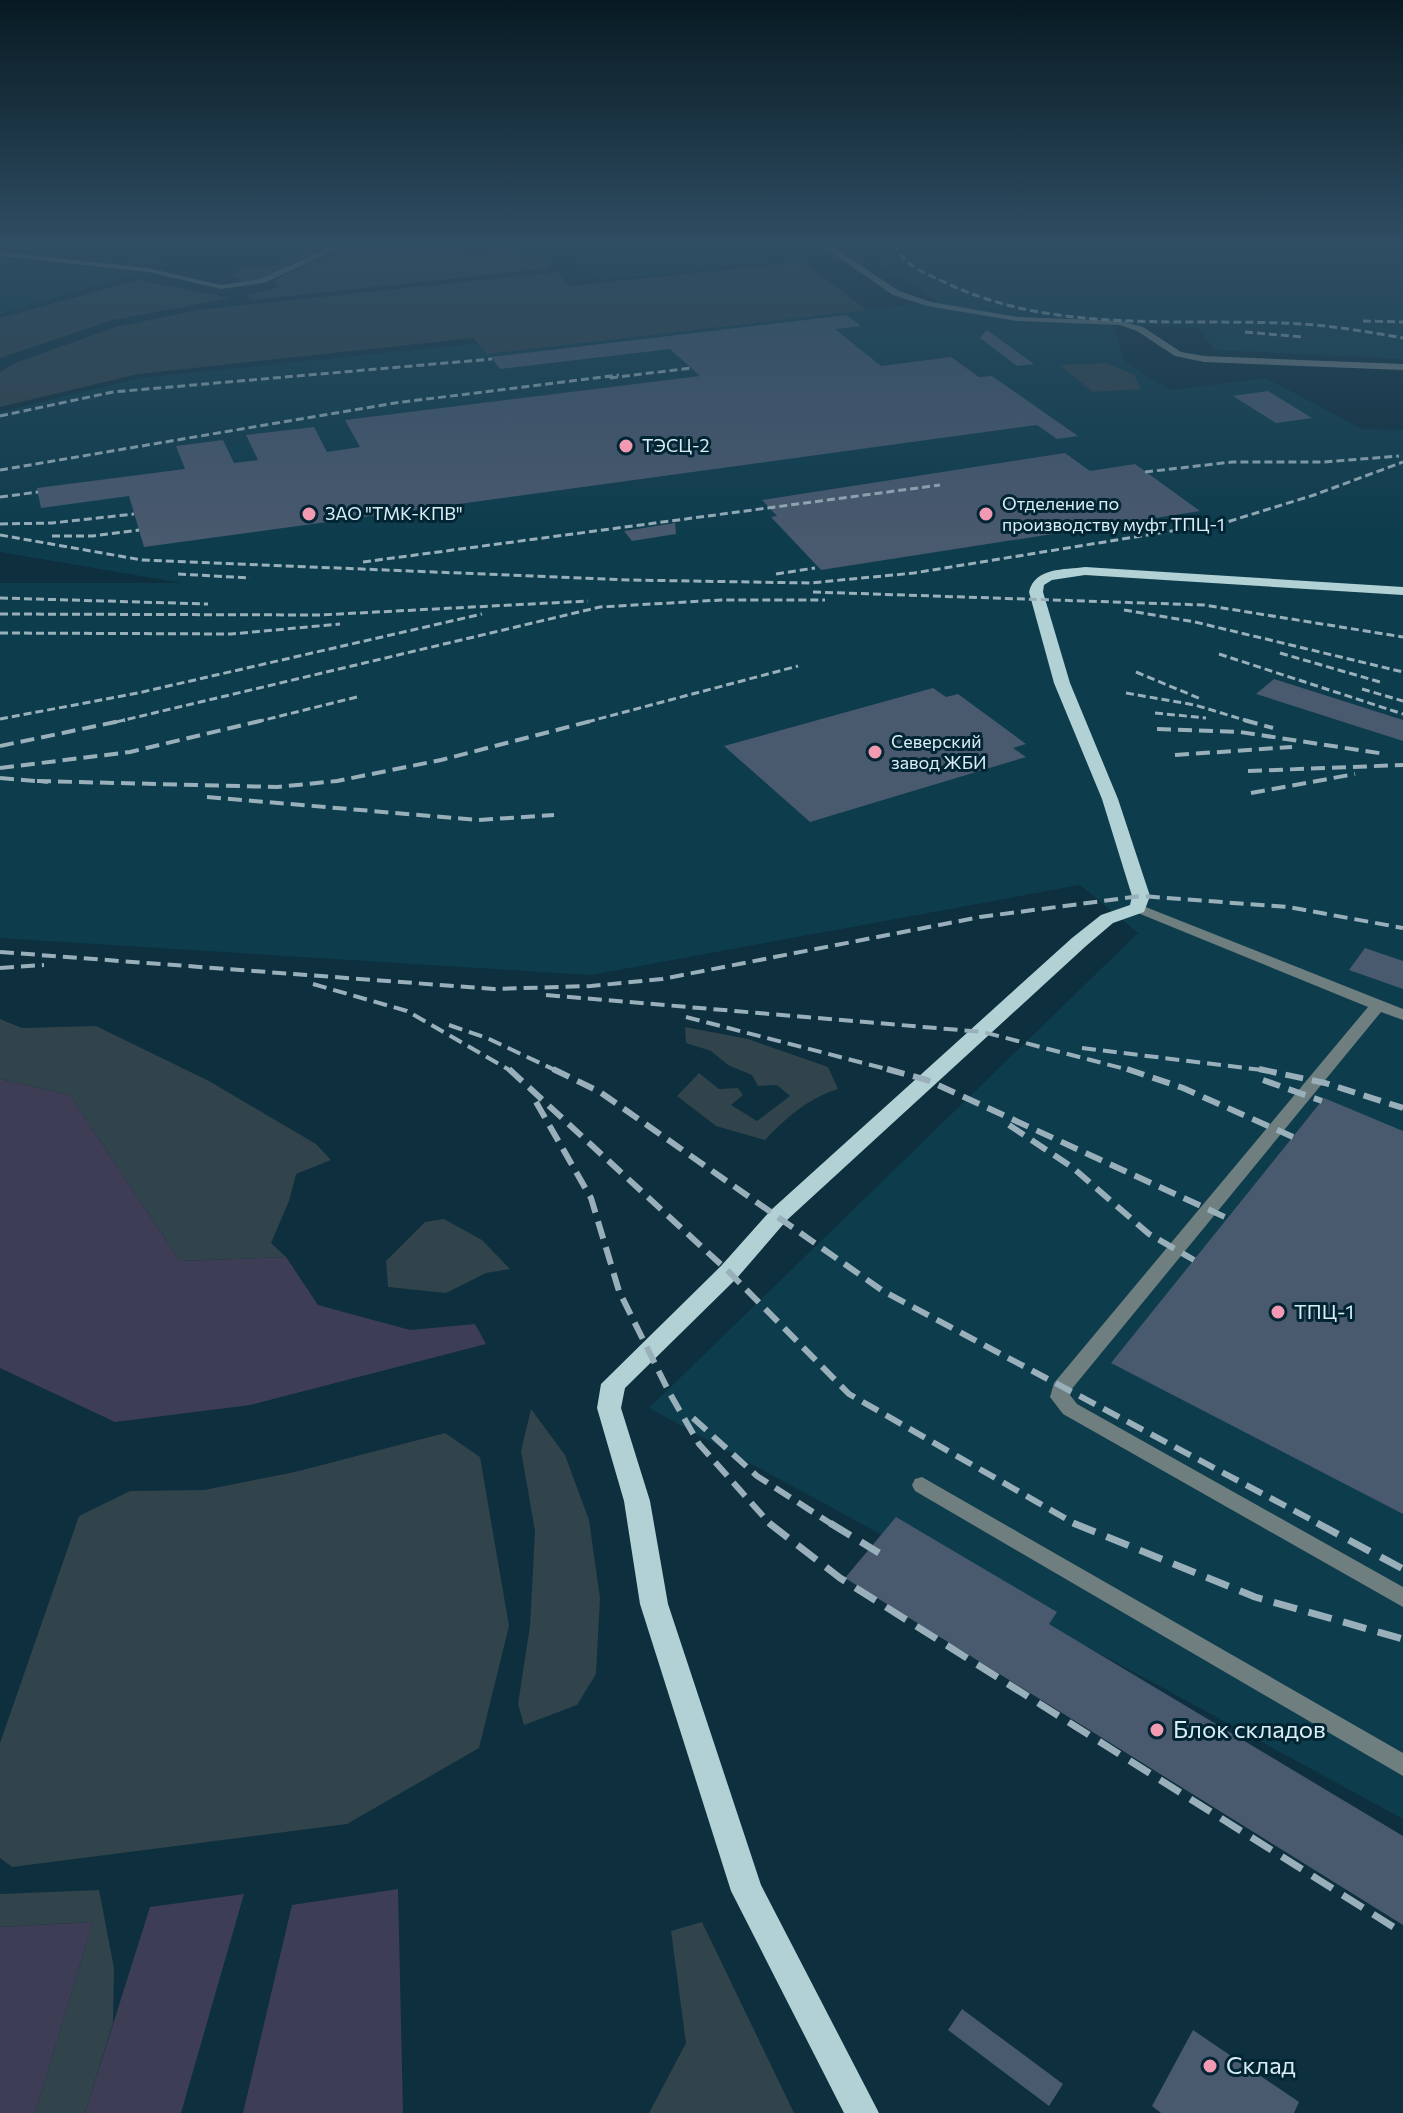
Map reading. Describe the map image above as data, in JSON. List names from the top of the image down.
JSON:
{
  "places": [
    "ТЭСЦ-2",
    "ЗАО \"ТМК-КПВ\"",
    "Отделение по производству муфт ТПЦ-1",
    "Северский завод ЖБИ",
    "ТПЦ-1",
    "Блок складов",
    "Склад"
  ]
}
